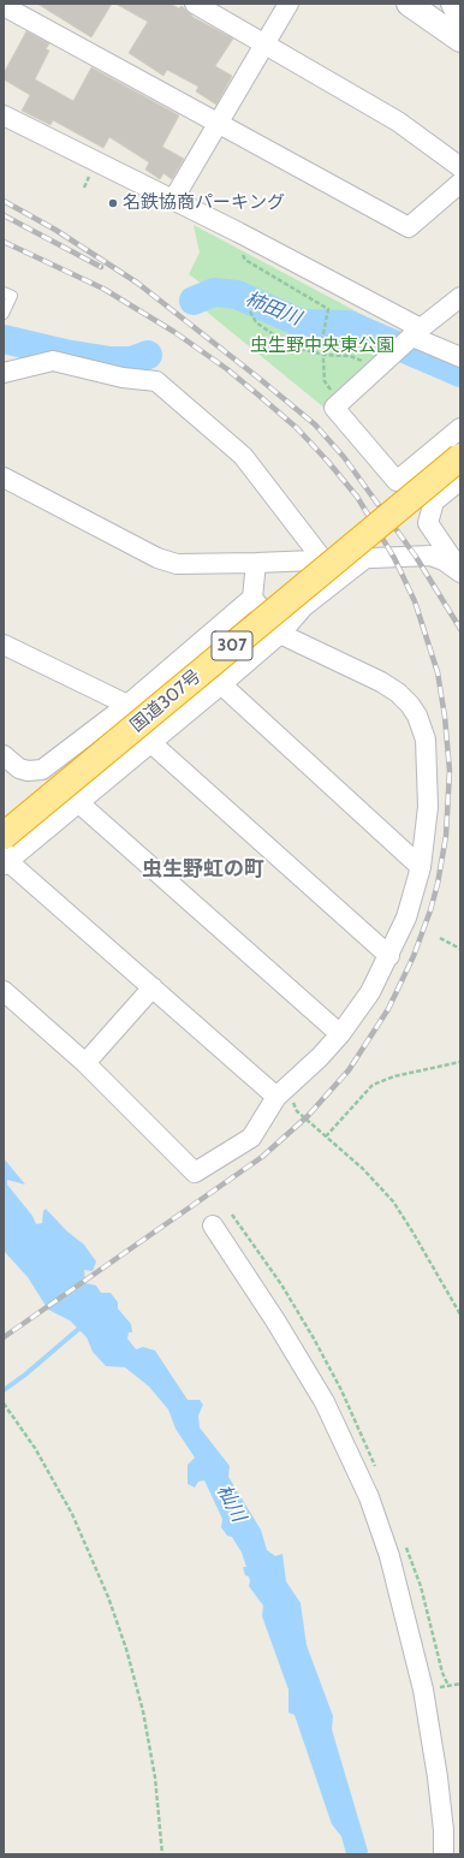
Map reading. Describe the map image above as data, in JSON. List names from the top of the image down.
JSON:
{
  "streets": {
    "highway": ["307", "国道307号"]
  },
  "districts": ["虫生野虹の町"],
  "water": ["柿田川", "杣川"],
  "parks": ["虫生野中央東公園"],
  "places": ["名鉄協商パーキング"]
}
